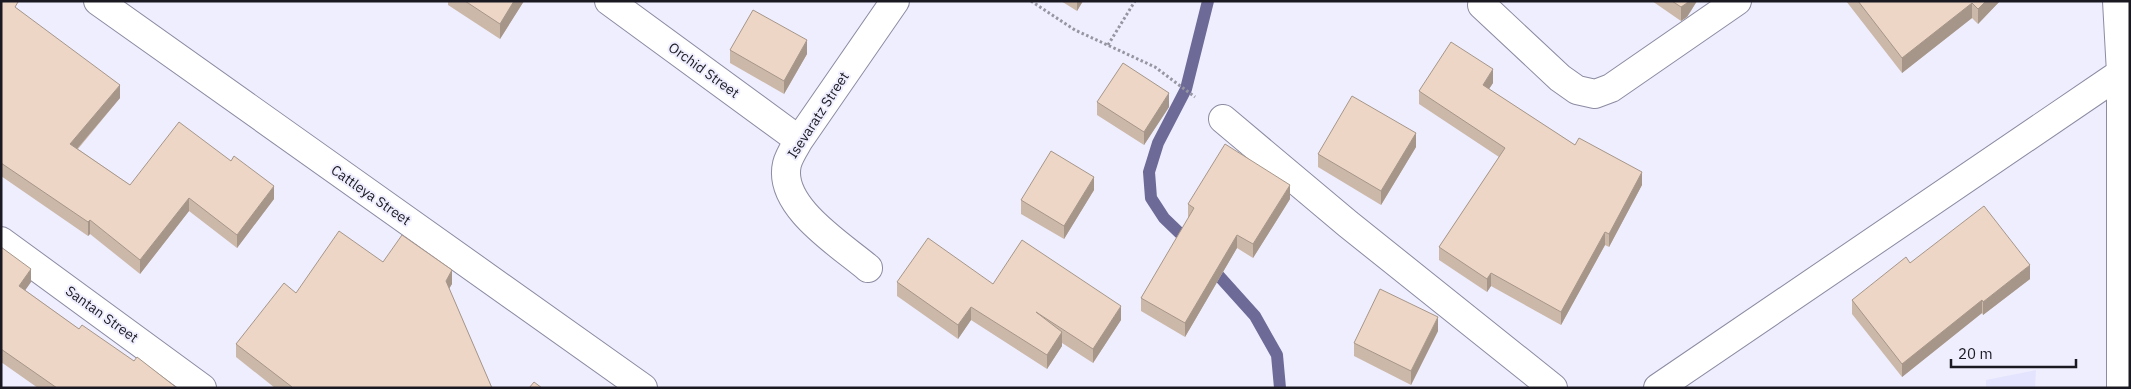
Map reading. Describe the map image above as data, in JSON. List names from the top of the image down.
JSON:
{
  "streets": {
    "street": [
      "Orchid Street",
      "Isevaratz Street",
      "Cattleya Street",
      "Santan Street"
    ]
  },
  "crossings": [
    ["Orchid Street", "Isevaratz Street"]
  ],
  "scale_bar": "20 m"
}
